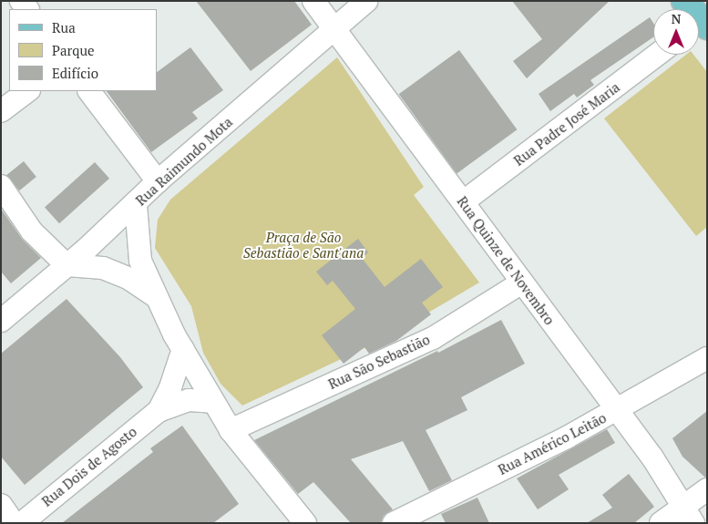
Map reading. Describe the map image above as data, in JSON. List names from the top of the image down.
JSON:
{
  "streets": {
    "street": [
      "Rua Padre José Maria",
      "Rua Raimundo Mota",
      "Rua Quinze de Novembro",
      "Rua São Sebastião",
      "Rua Américo Leitão",
      "Rua Dois de Agosto"
    ]
  },
  "crossings": [
    ["Rua Padre José Maria", "Rua Quinze de Novembro"],
    ["Rua Raimundo Mota", "Rua Quinze de Novembro"],
    ["Rua Quinze de Novembro", "Rua São Sebastião"],
    ["Rua Quinze de Novembro", "Rua Américo Leitão"]
  ],
  "parks": ["Praça de São Sebastião e Sant'ana"],
  "legend": ["Rua", "Parque", "Edifício"],
  "north": "top"
}
